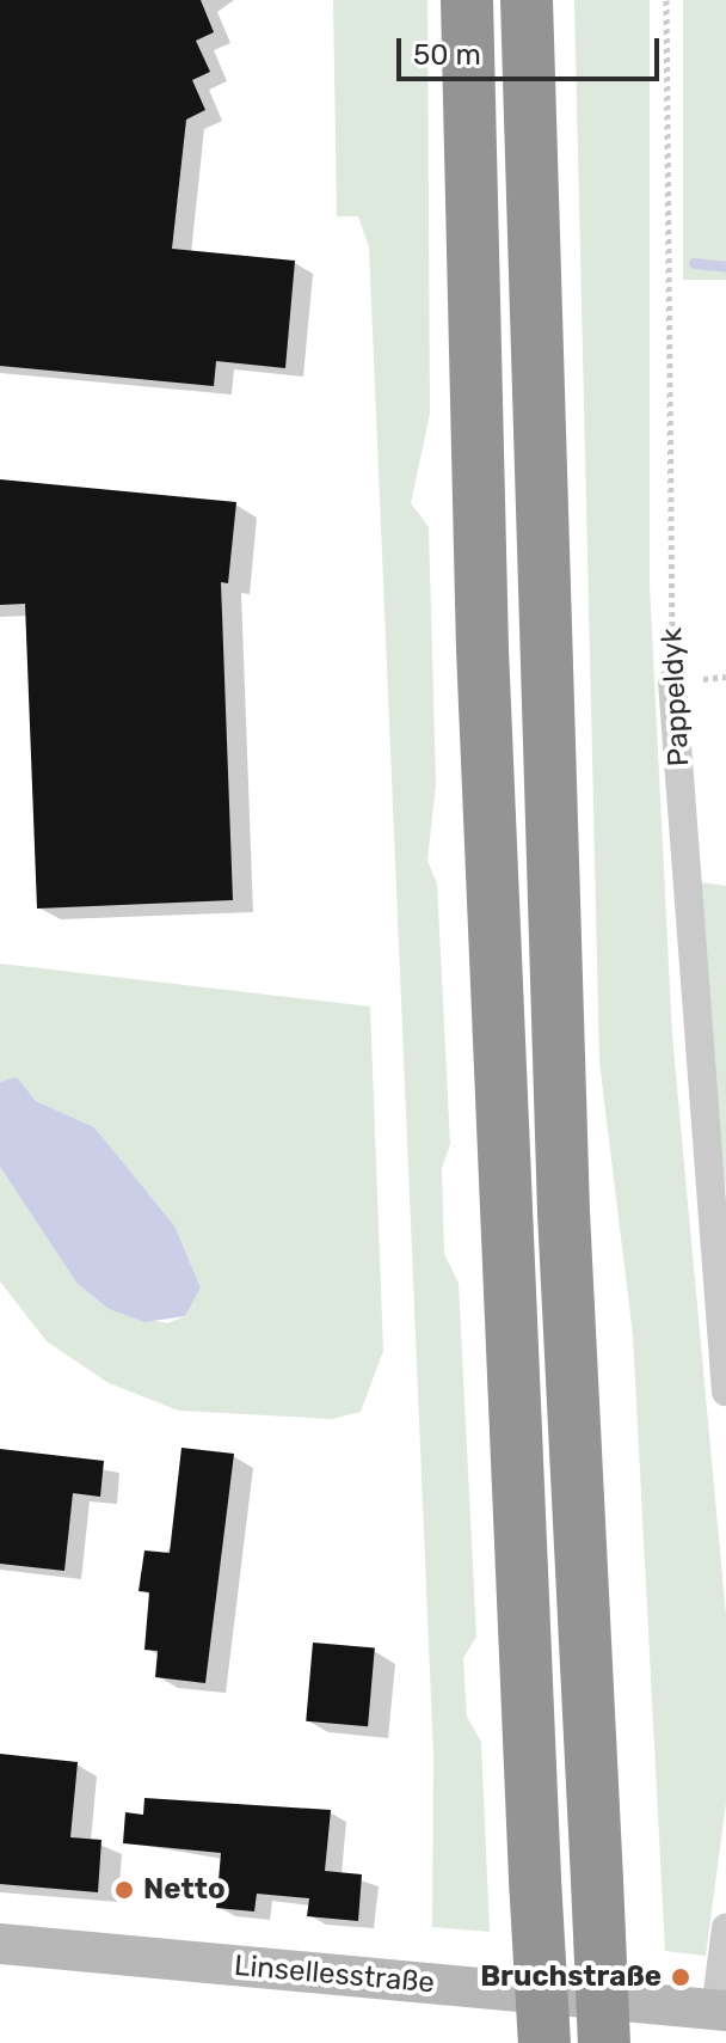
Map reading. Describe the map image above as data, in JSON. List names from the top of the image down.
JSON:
{
  "streets": {
    "street": ["Pappeldyk", "Linsellesstraße"]
  },
  "places": ["Netto", "Bruchstraße"],
  "scale_bar": "50 m"
}
